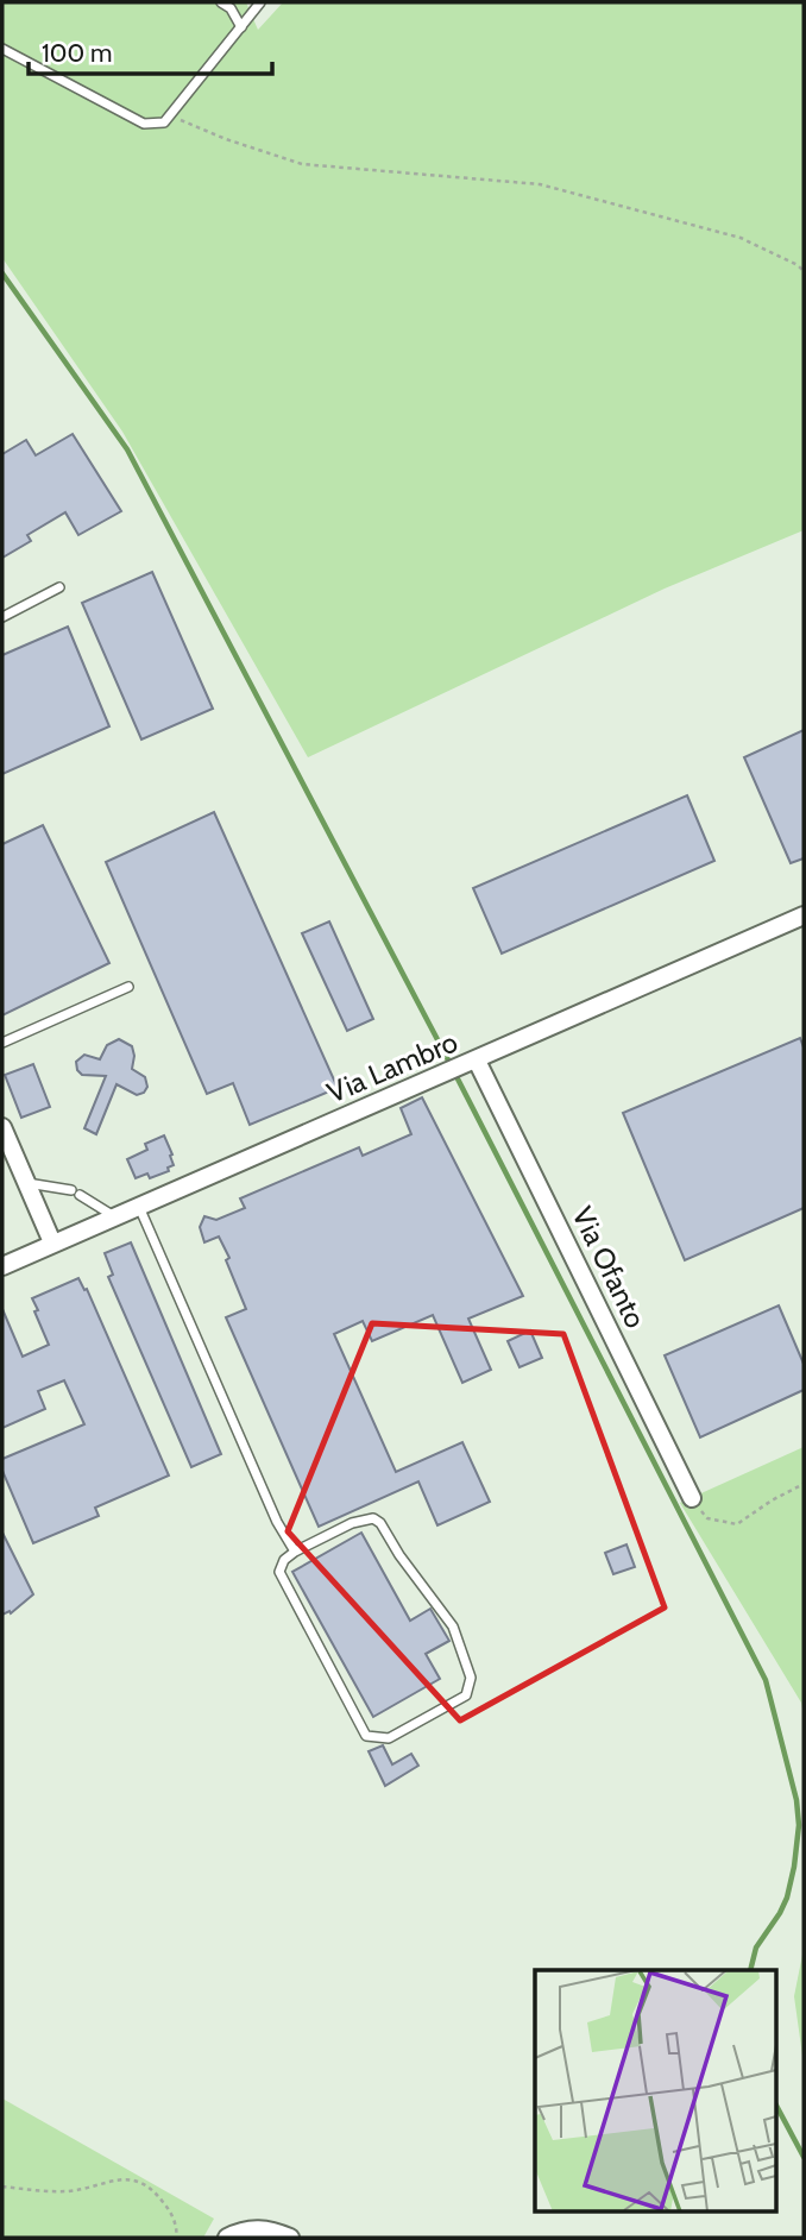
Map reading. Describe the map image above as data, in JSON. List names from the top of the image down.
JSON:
{
  "streets": {
    "street": ["Via Lambro", "Via Ofanto"]
  },
  "crossings": [
    ["Via Lambro", "Via Ofanto"]
  ],
  "scale_bar": "100 m"
}
